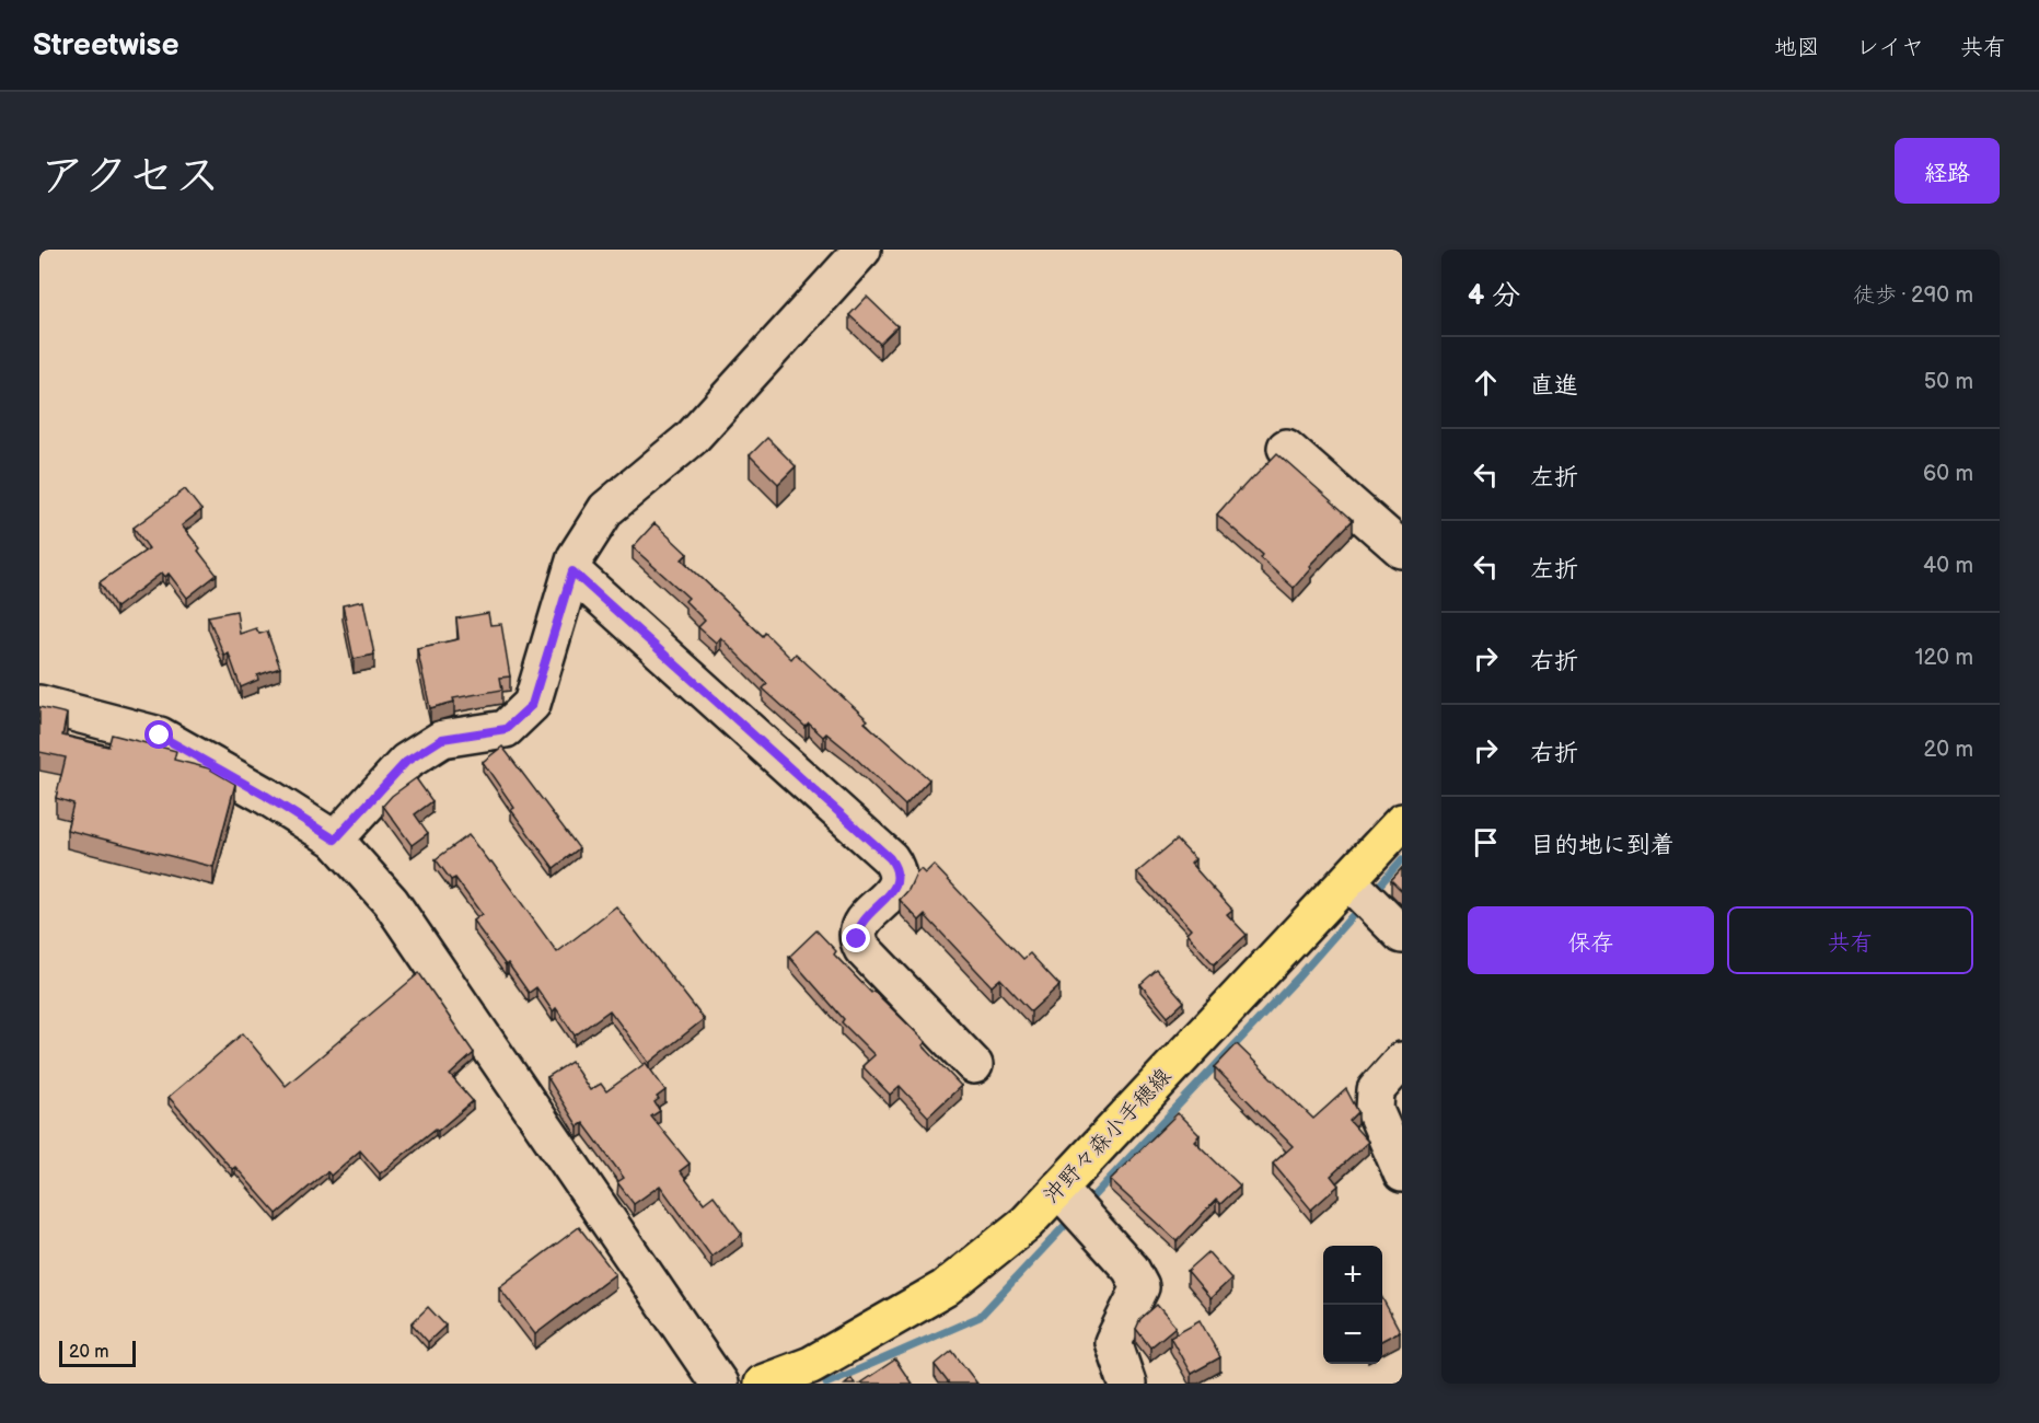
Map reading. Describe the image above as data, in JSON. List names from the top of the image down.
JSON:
{
  "streets": {
    "main road": ["沖野々森小手穂線"]
  },
  "scale_bar": "20 m",
  "page": {
    "header": "Streetwise",
    "nav": ["地図", "レイヤ", "共有"],
    "title": "アクセス",
    "buttons": [
      "経路",
      ["保存", "共有"]
    ],
    "heading": ["4 分", "徒歩 · 290 m"],
    "list": [
      ["直進", "50 m"],
      ["左折", "60 m"],
      ["左折", "40 m"],
      ["右折", "120 m"],
      ["右折", "20 m"],
      "目的地に到着"
    ],
    "map_buttons": ["+", "−"],
    "scale": "20 m"
  }
}
